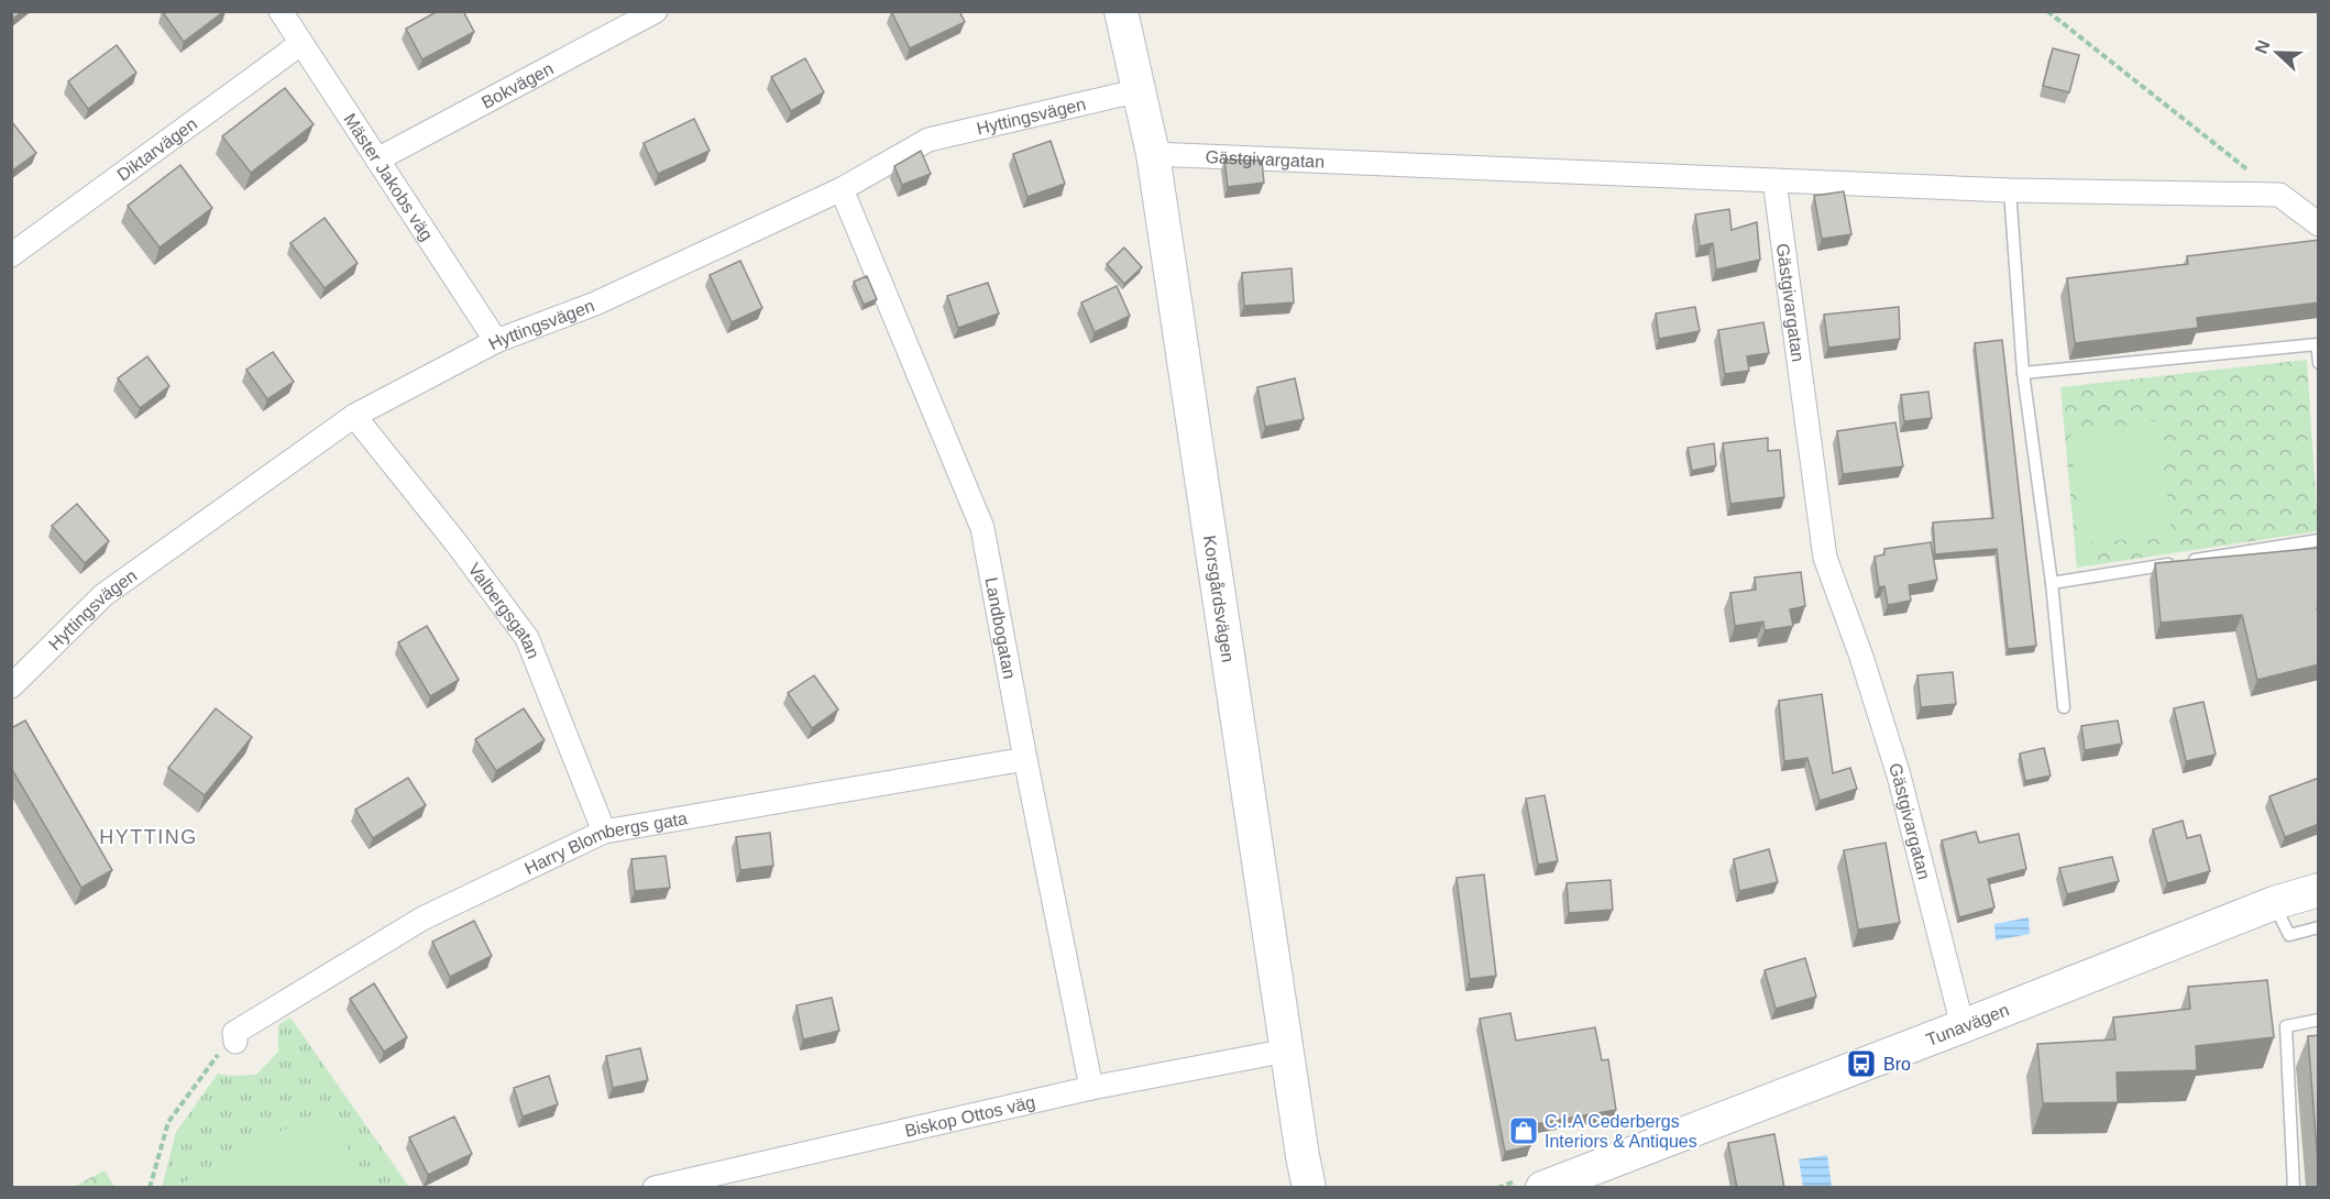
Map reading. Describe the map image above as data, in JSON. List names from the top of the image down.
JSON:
{
  "streets": {
    "street": [
      "Bokvägen",
      "Hyttingsvägen",
      "Diktarvägen",
      "Gästgivargatan",
      "Mäster Jakobs väg",
      "Korsgårdsvägen",
      "Valbergsgatan",
      "Landbogatan",
      "Harry Blombergs gata",
      "Tunavägen",
      "Biskop Ottos väg"
    ]
  },
  "crossings": [
    ["Bokvägen", "Mäster Jakobs väg"],
    ["Hyttingsvägen", "Mäster Jakobs väg"],
    ["Hyttingsvägen", "Korsgårdsvägen"],
    ["Hyttingsvägen", "Valbergsgatan"],
    ["Hyttingsvägen", "Landbogatan"],
    ["Diktarvägen", "Mäster Jakobs väg"],
    ["Gästgivargatan", "Korsgårdsvägen"],
    ["Gästgivargatan", "Tunavägen"],
    ["Korsgårdsvägen", "Biskop Ottos väg"],
    ["Valbergsgatan", "Harry Blombergs gata"],
    ["Landbogatan", "Harry Blombergs gata"],
    ["Landbogatan", "Biskop Ottos väg"]
  ],
  "districts": ["HYTTING"],
  "places": {
    "bus stop": ["Bro"],
    "shop": ["C.I.A Cederbergs Interiors & Antiques"]
  },
  "north": "left"
}
